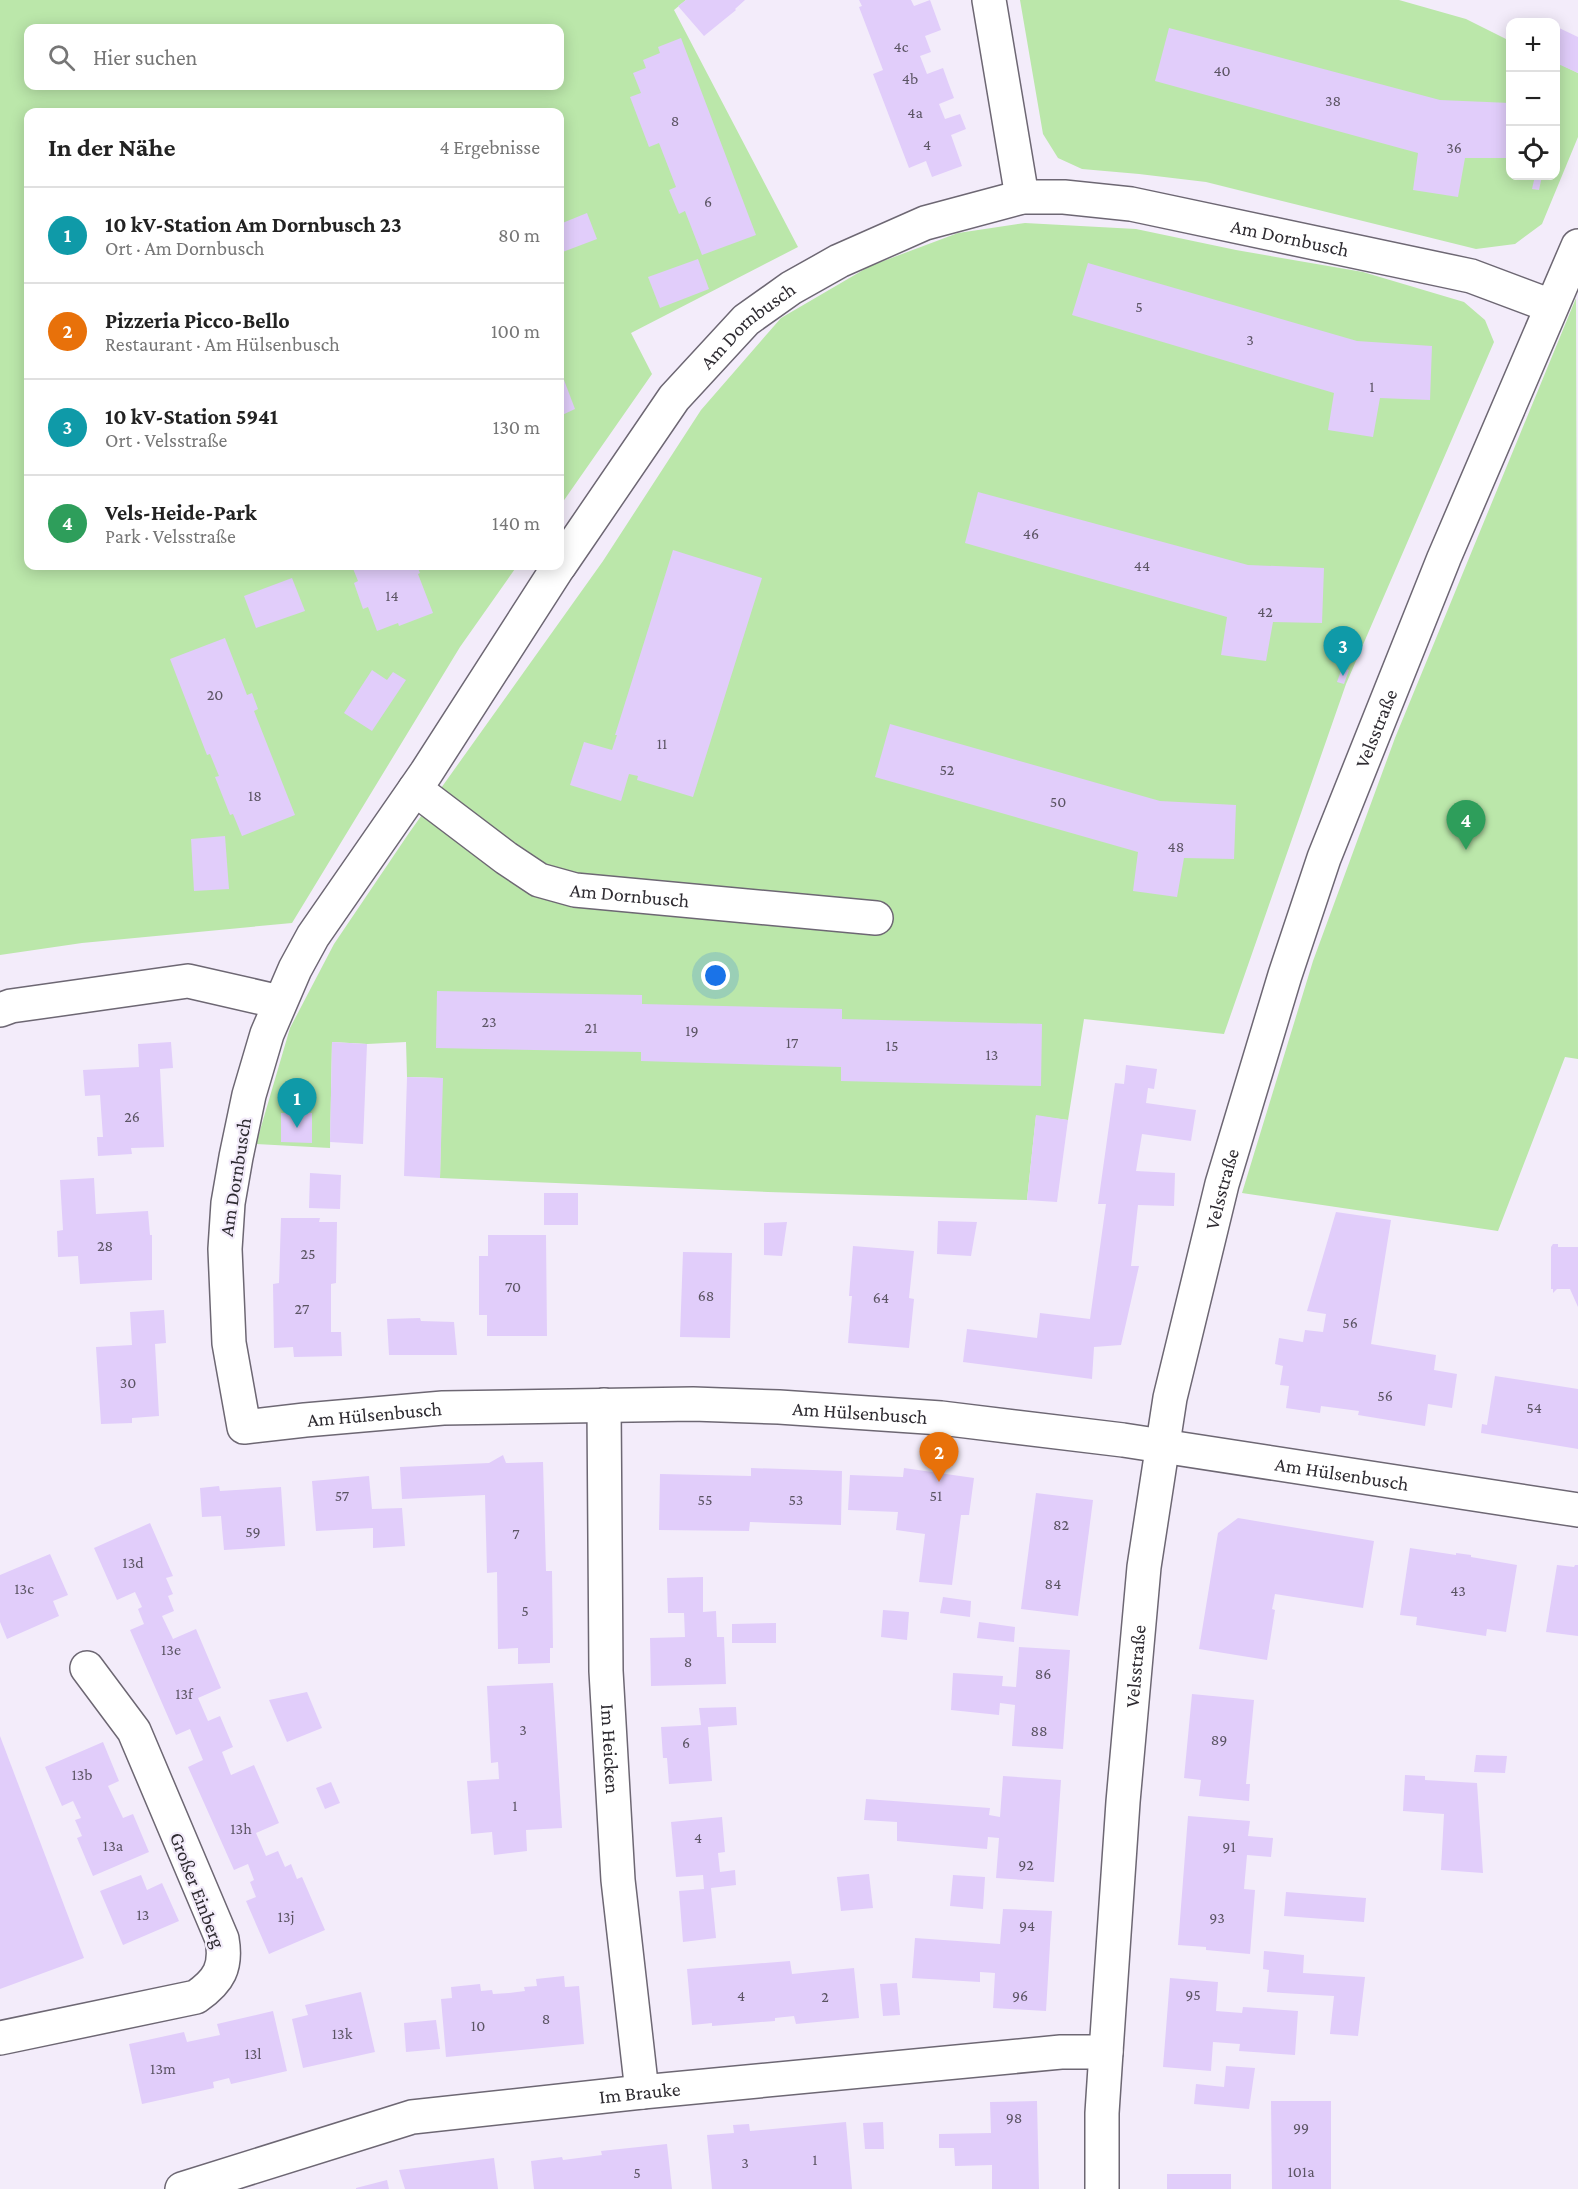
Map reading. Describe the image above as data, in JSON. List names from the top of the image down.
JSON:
{
  "streets": {
    "street": [
      "Am Dornbusch",
      "Velsstraße",
      "Am Hülsenbusch",
      "Im Heicken",
      "Großer Einberg",
      "Im Brauke"
    ]
  },
  "crossings": [
    ["Am Dornbusch", "Velsstraße"],
    ["Am Dornbusch", "Am Hülsenbusch"],
    ["Velsstraße", "Am Hülsenbusch"],
    ["Velsstraße", "Im Brauke"],
    ["Am Hülsenbusch", "Im Heicken"],
    ["Im Heicken", "Im Brauke"]
  ],
  "house_numbers": [
    "4c",
    "40",
    "4b",
    "38",
    "4a",
    "8",
    "4",
    "36",
    "6",
    "5",
    "3",
    "1",
    "46",
    "44",
    "14",
    "42",
    "20",
    "11",
    "52",
    "18",
    "50",
    "48",
    "23",
    "21",
    "19",
    "17",
    "15",
    "13",
    "26",
    "28",
    "25",
    "70",
    "68",
    "64",
    "27",
    "56",
    "30",
    "56",
    "54",
    "57",
    "51",
    "55",
    "53",
    "82",
    "59",
    "7",
    "13d",
    "84",
    "13c",
    "43",
    "5",
    "13e",
    "8",
    "86",
    "13f",
    "3",
    "88",
    "89",
    "6",
    "13b",
    "1",
    "13h",
    "4",
    "13a",
    "91",
    "92",
    "13",
    "13j",
    "93",
    "94",
    "95",
    "4",
    "96",
    "2",
    "8",
    "10",
    "13k",
    "13l",
    "13m",
    "98",
    "99",
    "1",
    "3",
    "101a",
    "5"
  ],
  "page": {
    "map_buttons": ["+", "−"],
    "search": "Hier suchen",
    "heading": ["In der Nähe", "4 Ergebnisse"],
    "list": [
      {
        "mark": "1",
        "name": "10 kV-Station Am Dornbusch 23",
        "note": "Ort · Am Dornbusch",
        "value": "80 m"
      },
      {
        "mark": "2",
        "name": "Pizzeria Picco-Bello",
        "note": "Restaurant · Am Hülsenbusch",
        "value": "100 m"
      },
      {
        "mark": "3",
        "name": "10 kV-Station 5941",
        "note": "Ort · Velsstraße",
        "value": "130 m"
      },
      {
        "mark": "4",
        "name": "Vels-Heide-Park",
        "note": "Park · Velsstraße",
        "value": "140 m"
      }
    ],
    "pins": [
      "3",
      "4",
      "1",
      "2"
    ]
  }
}
